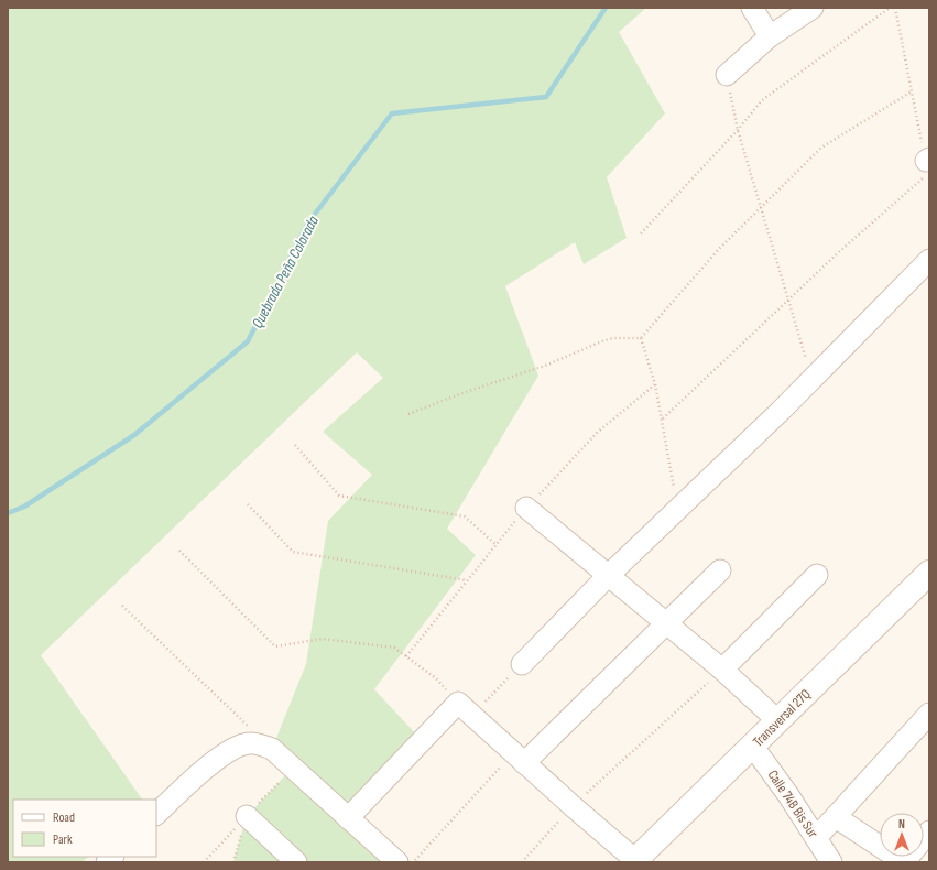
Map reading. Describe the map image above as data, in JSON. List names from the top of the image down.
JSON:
{
  "streets": {
    "street": ["Transversal 27Q", "Calle 74B Bis Sur"]
  },
  "crossings": [
    ["Transversal 27Q", "Calle 74B Bis Sur"]
  ],
  "water": ["Quebrada Peña Colorada"],
  "legend": ["Road", "Park"],
  "north": "top"
}
